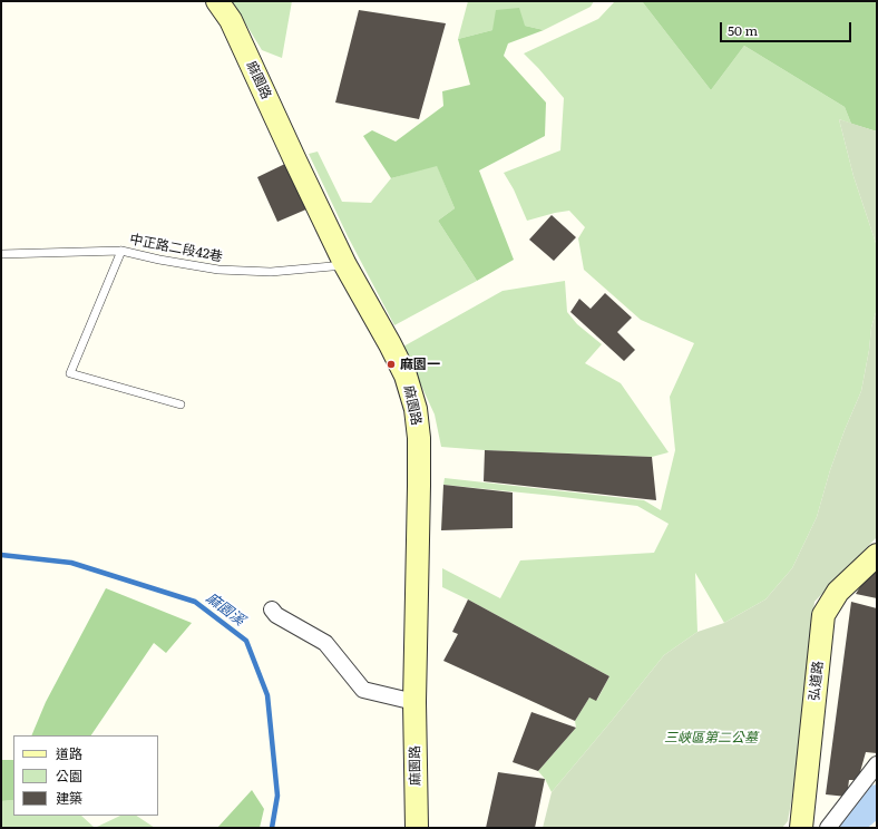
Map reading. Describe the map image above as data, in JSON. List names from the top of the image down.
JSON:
{
  "streets": {
    "street": ["麻園路", "弘道路"],
    "lane": ["中正路二段42巷"]
  },
  "crossings": [
    ["麻園路", "中正路二段42巷"]
  ],
  "water": ["麻園溪"],
  "parks": ["三峽區第二公墓"],
  "places": ["麻園一"],
  "legend": ["道路", "公園", "建築"],
  "scale_bar": "50 m"
}
